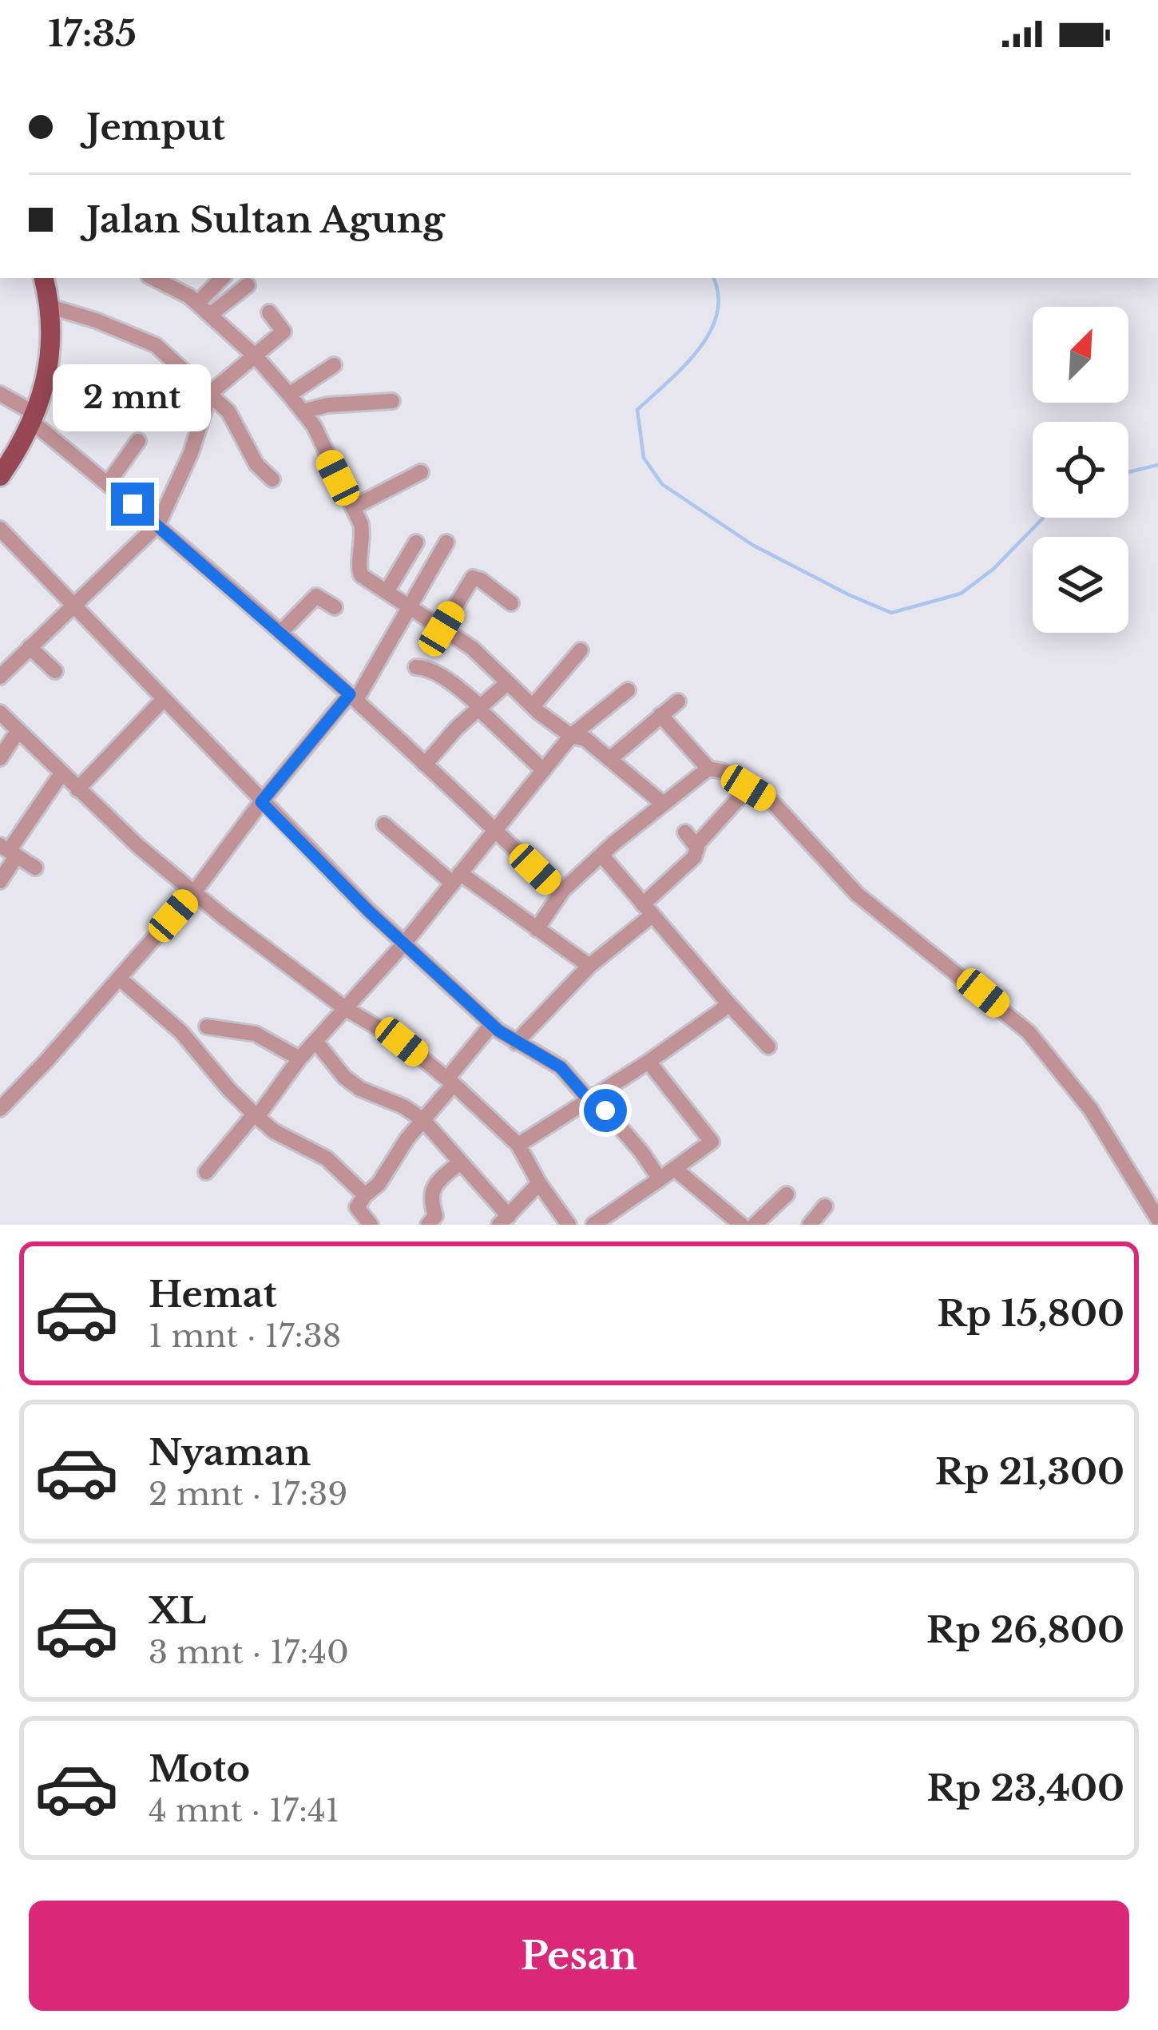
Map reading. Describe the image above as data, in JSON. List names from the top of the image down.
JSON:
{
  "north": "top right",
  "page": {
    "status": "17:35",
    "banner": ["Jemput", "Jalan Sultan Agung"],
    "bubble": "2 mnt",
    "list": [
      {
        "name": "Hemat",
        "note": "1 mnt · 17:38",
        "value": "Rp 15,800"
      },
      {
        "name": "Nyaman",
        "note": "2 mnt · 17:39",
        "value": "Rp 21,300"
      },
      {
        "name": "XL",
        "note": "3 mnt · 17:40",
        "value": "Rp 26,800"
      },
      {
        "name": "Moto",
        "note": "4 mnt · 17:41",
        "value": "Rp 23,400"
      }
    ],
    "buttons": "Pesan"
  }
}
